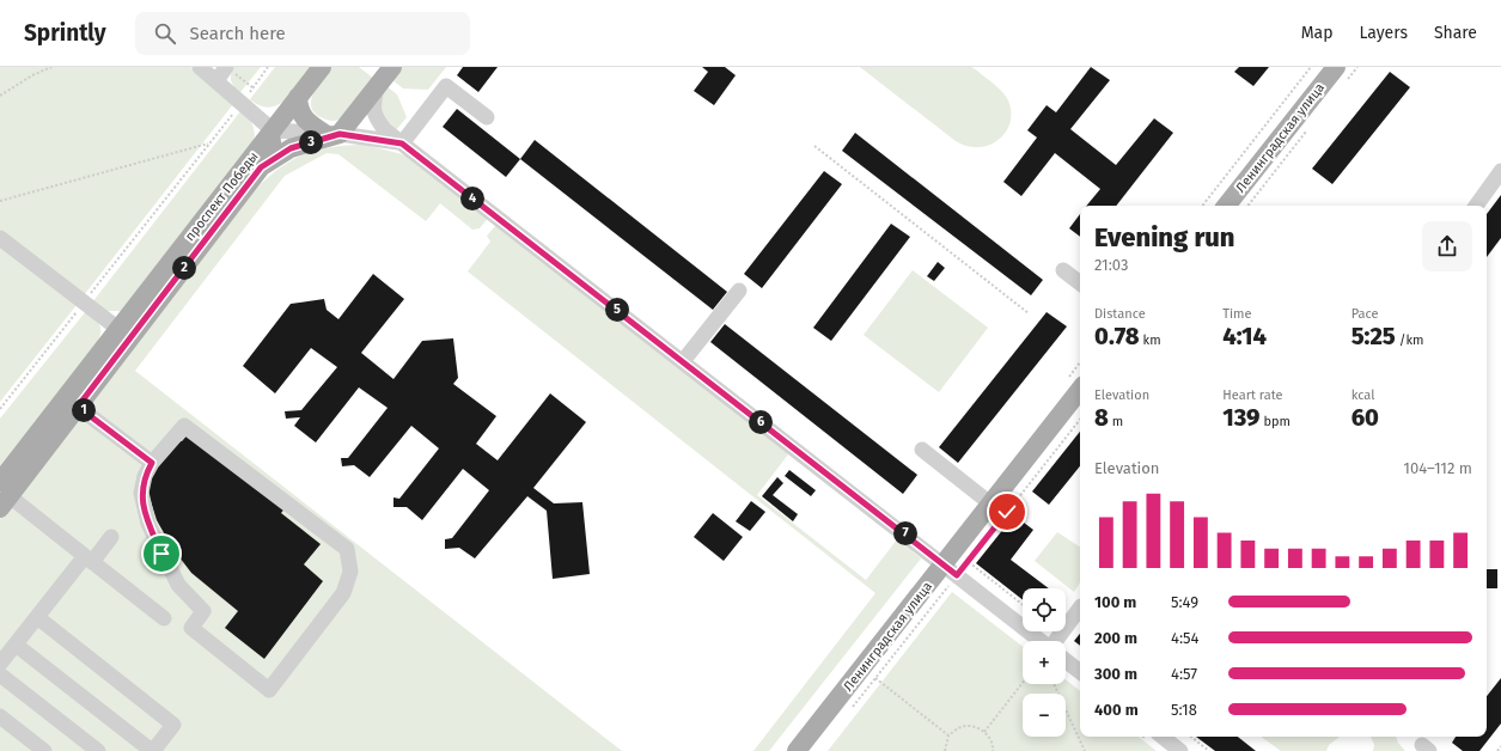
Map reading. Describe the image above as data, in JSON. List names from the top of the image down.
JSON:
{
  "streets": {
    "main road": ["Ленинградская улица", "проспект Победы"]
  },
  "page": {
    "header": "Sprintly",
    "search": "Search here",
    "nav": ["Map", "Layers", "Share"],
    "pins": [
      "3",
      "4",
      "2",
      "5",
      "1",
      "6",
      "7"
    ],
    "heading": ["Evening run", "21:03"],
    "stats": [
      ["Distance", "0.78 km"],
      ["Time", "4:14"],
      ["Pace", "5:25 /km"],
      ["Elevation", "8 m"],
      ["Heart rate", "139 bpm"],
      ["kcal", "60"]
    ],
    "chart": ["Elevation", "104–112 m"],
    "list": [
      {
        "name": "100 m",
        "note": "5:49"
      },
      {
        "name": "200 m",
        "note": "4:54"
      },
      {
        "name": "300 m",
        "note": "4:57"
      },
      {
        "name": "400 m",
        "note": "5:18"
      }
    ],
    "map_buttons": ["+", "−"]
  }
}
